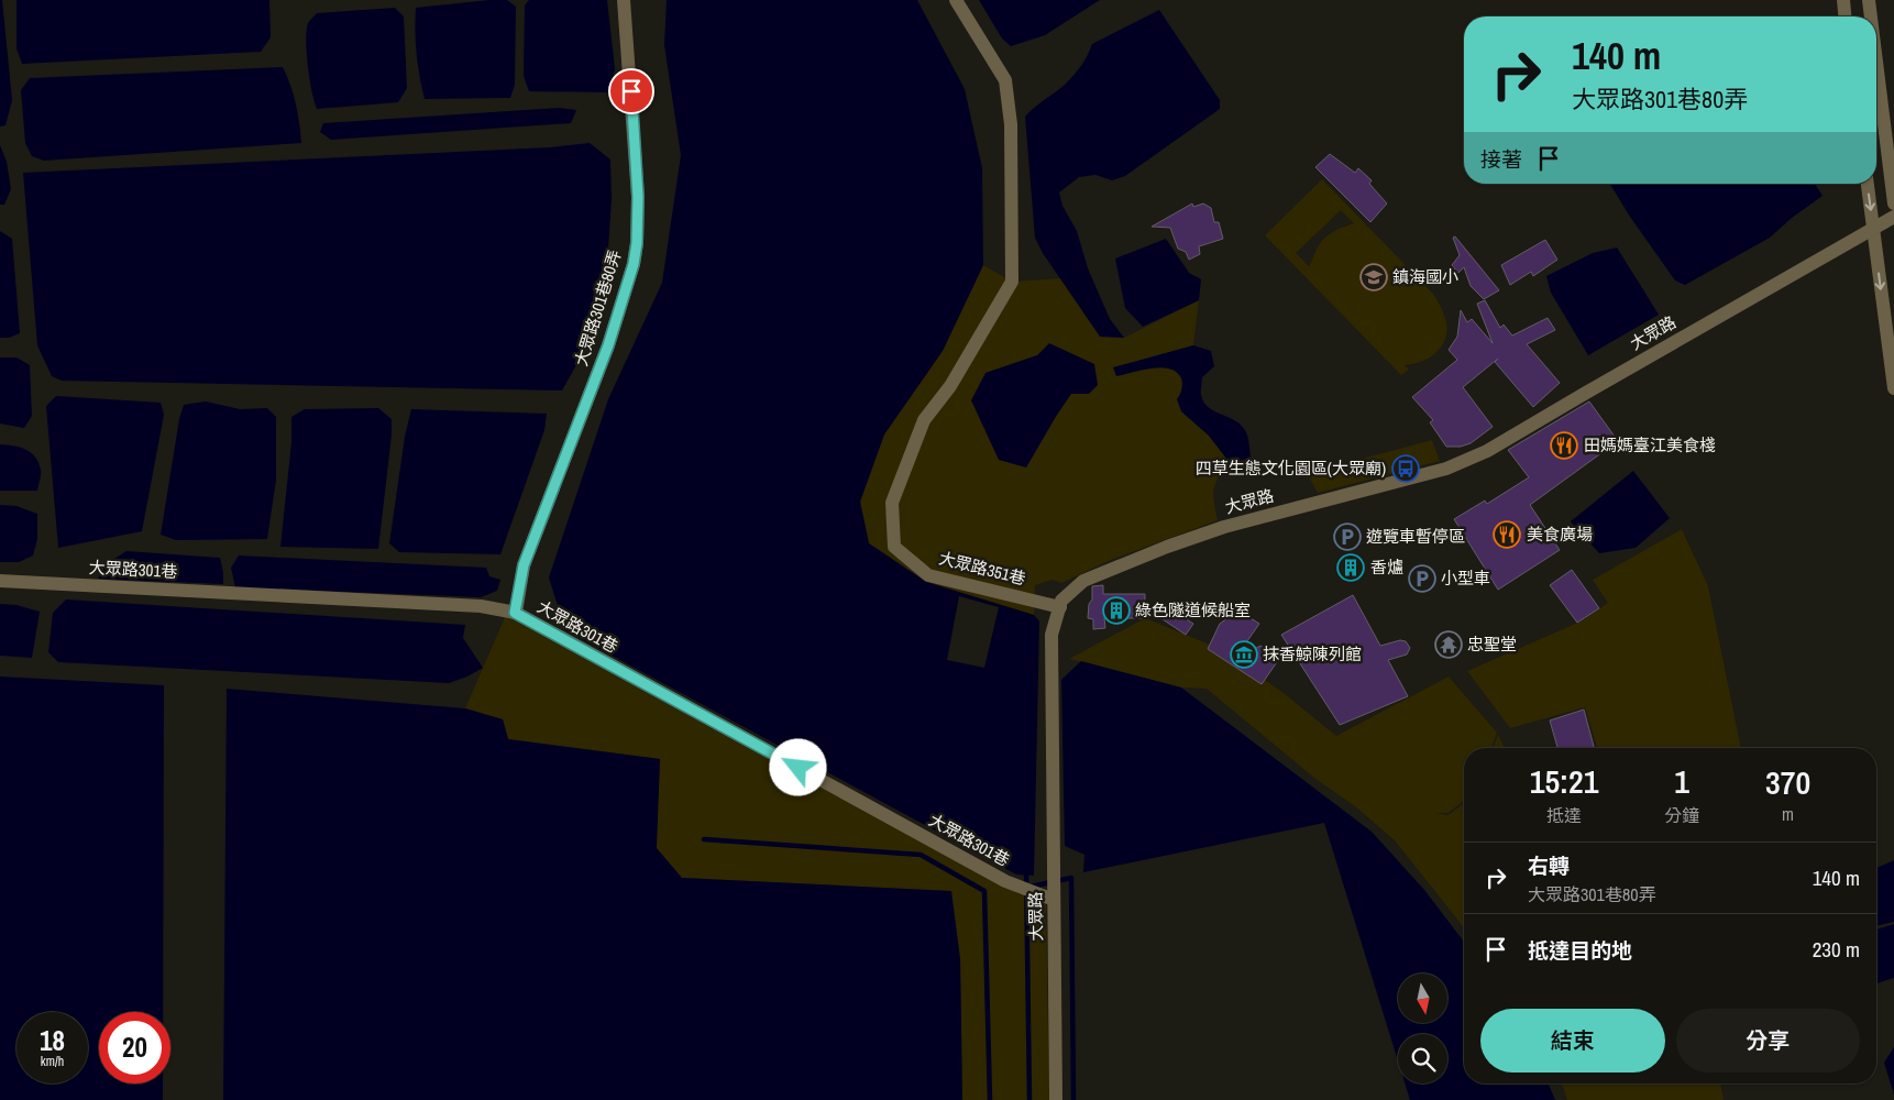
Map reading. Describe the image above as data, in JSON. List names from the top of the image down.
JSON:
{
  "streets": {
    "street": [
      "大眾路301巷80弄",
      "大眾路",
      "大眾路351巷",
      "大眾路301巷"
    ]
  },
  "crossings": [
    ["大眾路301巷80弄", "大眾路301巷"],
    ["大眾路", "大眾路351巷"],
    ["大眾路", "大眾路301巷"]
  ],
  "places": {
    "school or university": ["鎮海國小"],
    "restaurant": ["田媽媽臺江美食棧", "美食廣場"],
    "bus stop": ["四草生態文化園區(大眾廟)"],
    "parking": ["遊覽車暫停區", "小型車"],
    "building": ["香爐", "綠色隧道候船室"],
    "temple": ["忠聖堂"],
    "museum": ["抹香鯨陳列館"]
  },
  "north": "bottom",
  "page": {
    "turn": ["140 m", "大眾路301巷80弄"],
    "then": "接著",
    "eta": [
      "15:21",
      "抵達",
      "1",
      "分鐘",
      "370",
      "m"
    ],
    "list": [
      {
        "name": "右轉",
        "note": "大眾路301巷80弄",
        "value": "140 m"
      },
      {
        "name": "抵達目的地",
        "value": "230 m"
      }
    ],
    "buttons": ["結束", "分享"],
    "speed": "18 km/h",
    "limit": "20"
  }
}
